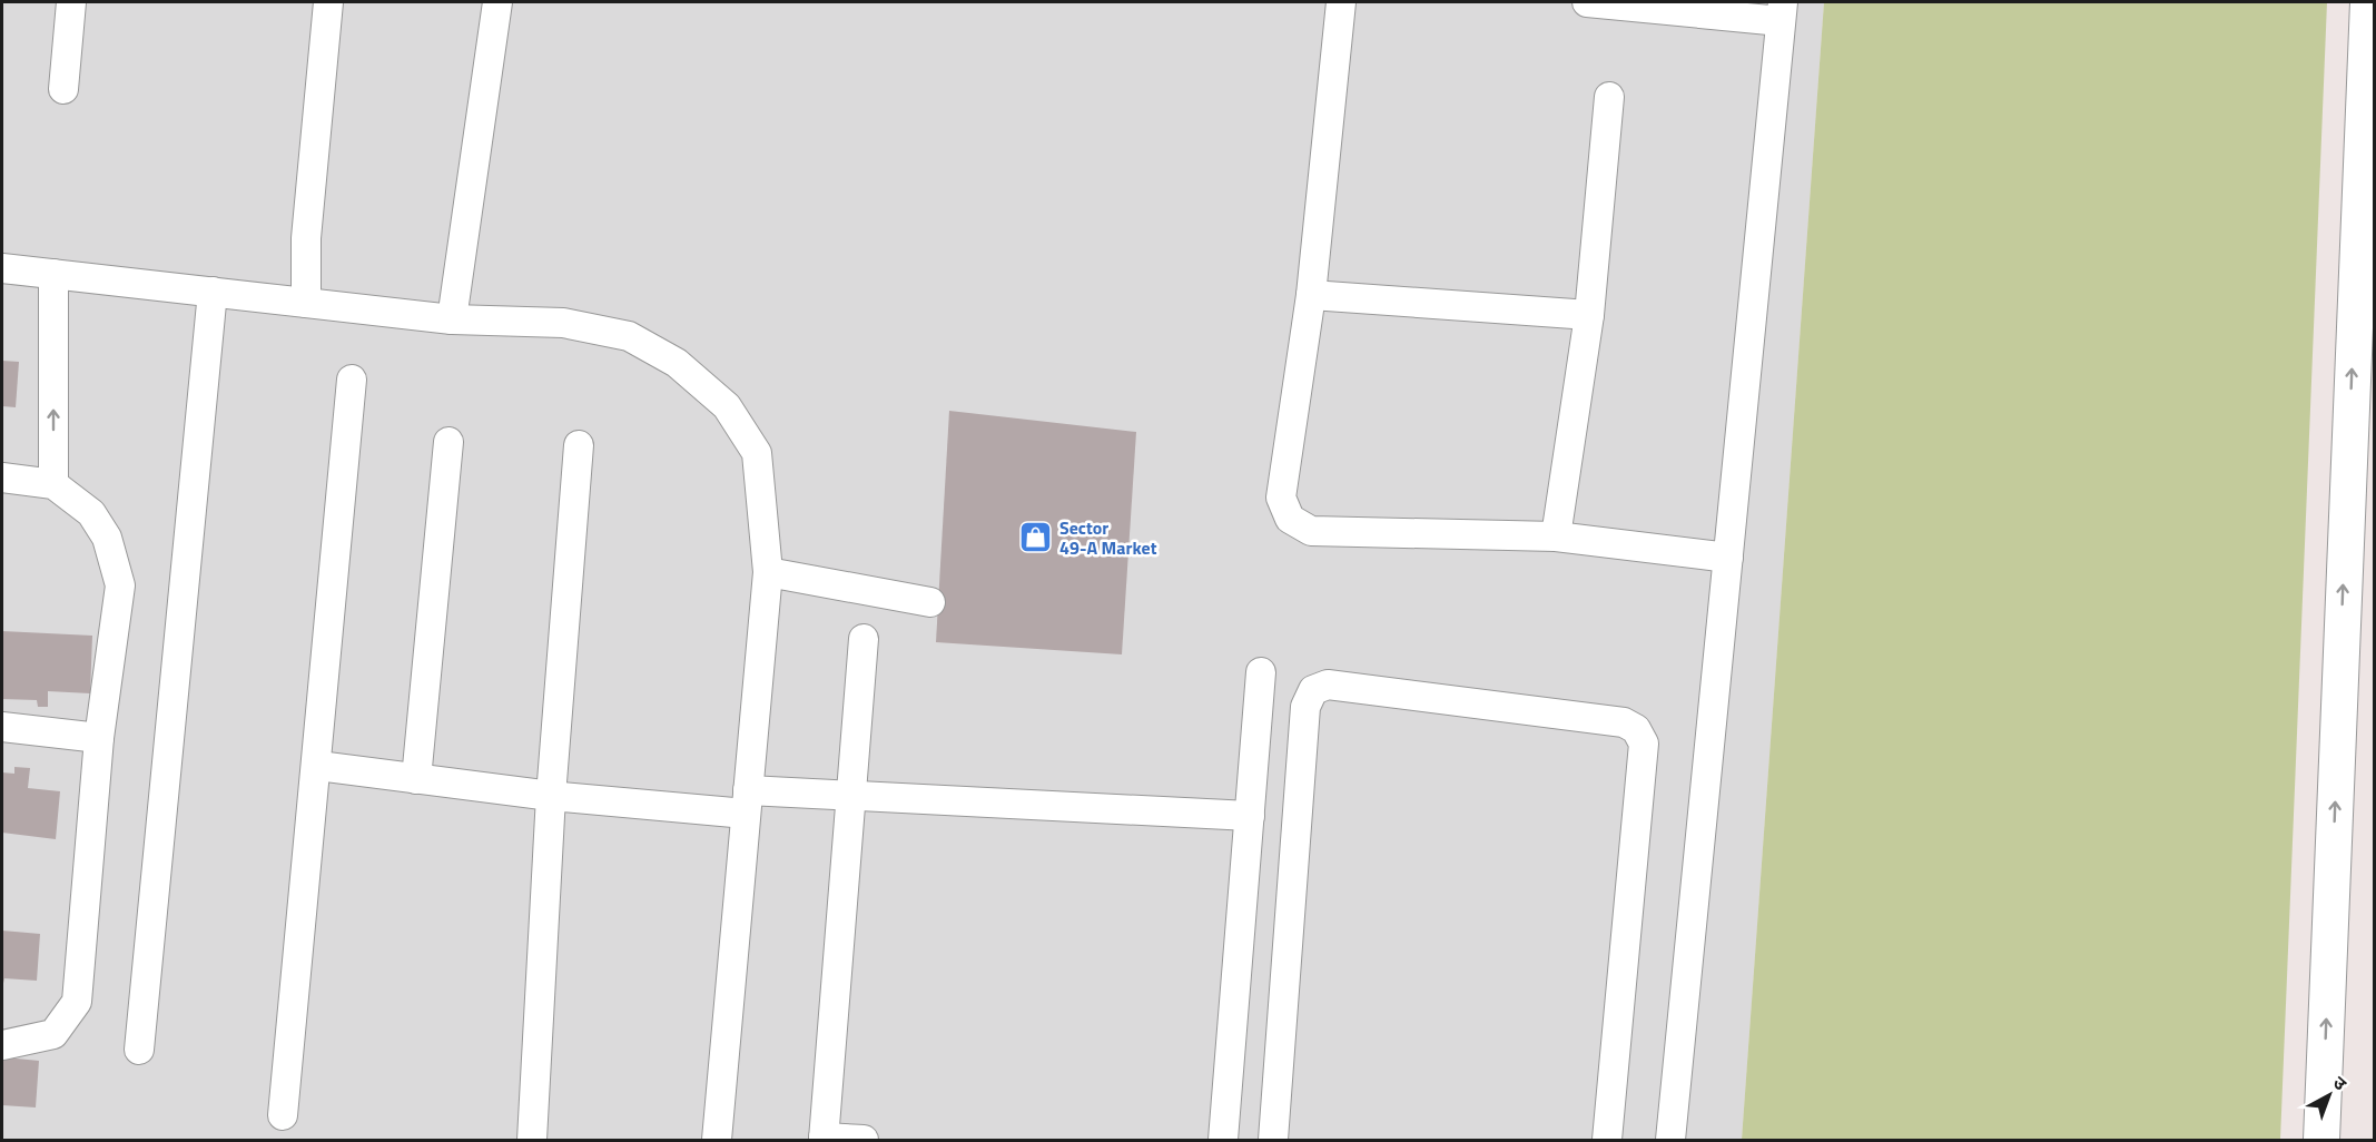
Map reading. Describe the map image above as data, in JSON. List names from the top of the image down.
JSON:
{
  "places": {
    "shop": ["Sector 49-A Market"]
  },
  "north": "top right"
}
